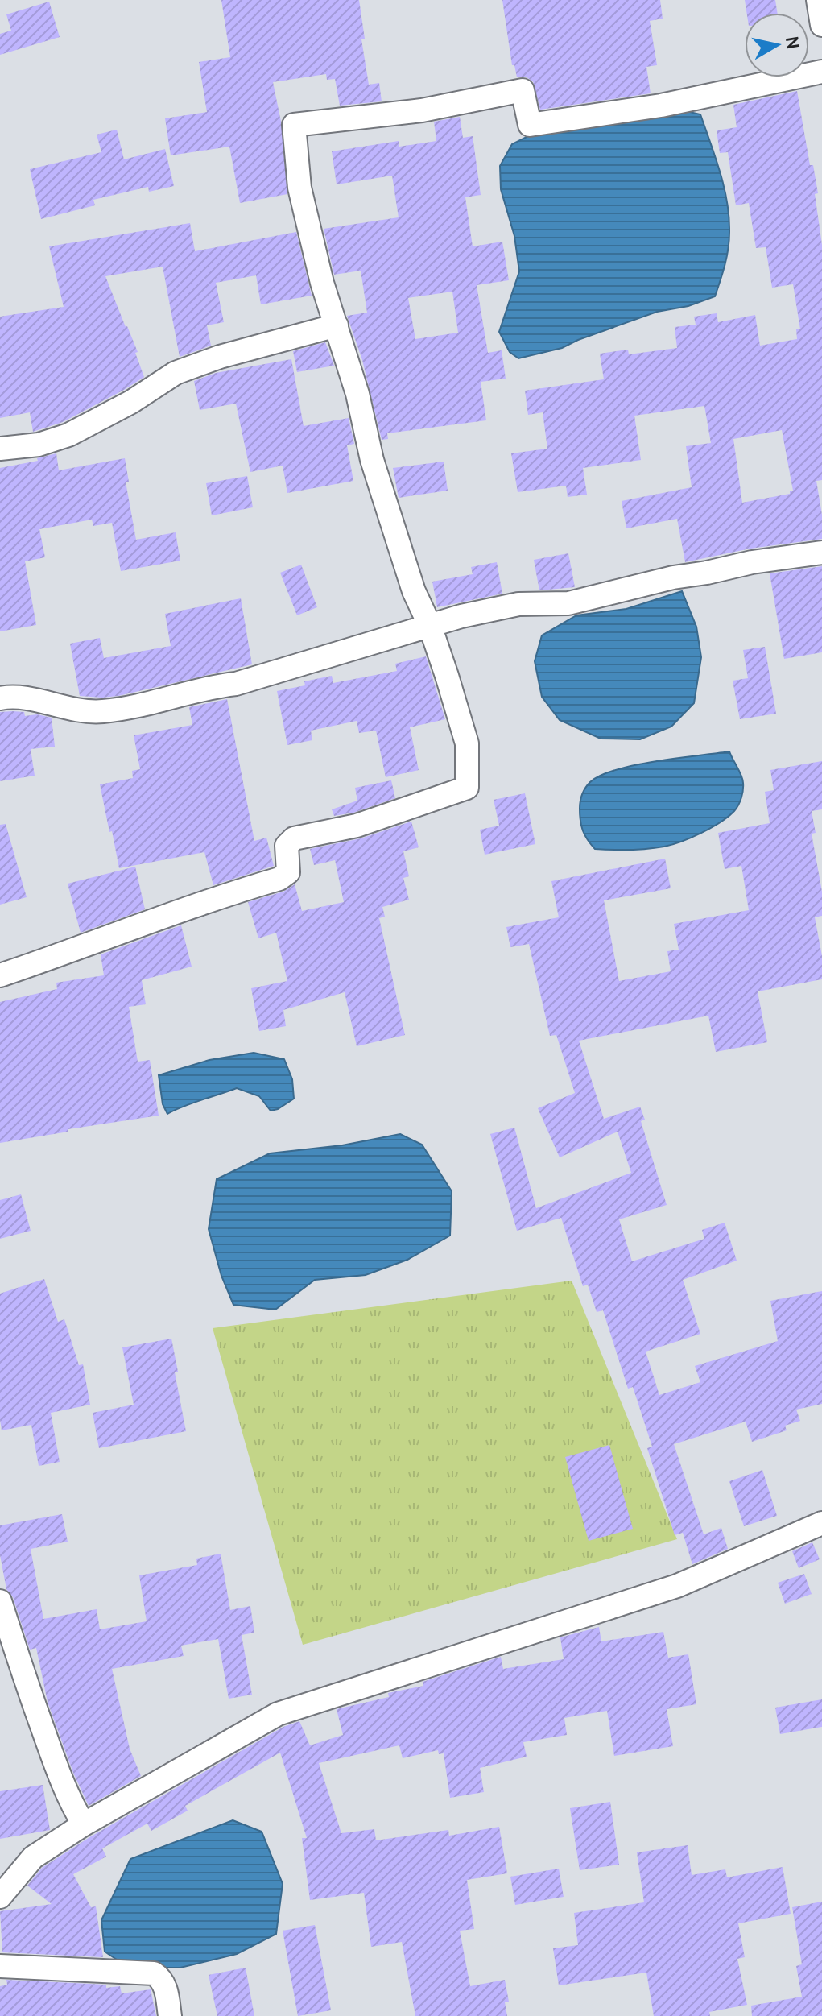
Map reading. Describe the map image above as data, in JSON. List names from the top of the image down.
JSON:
{
  "north": "right"
}
